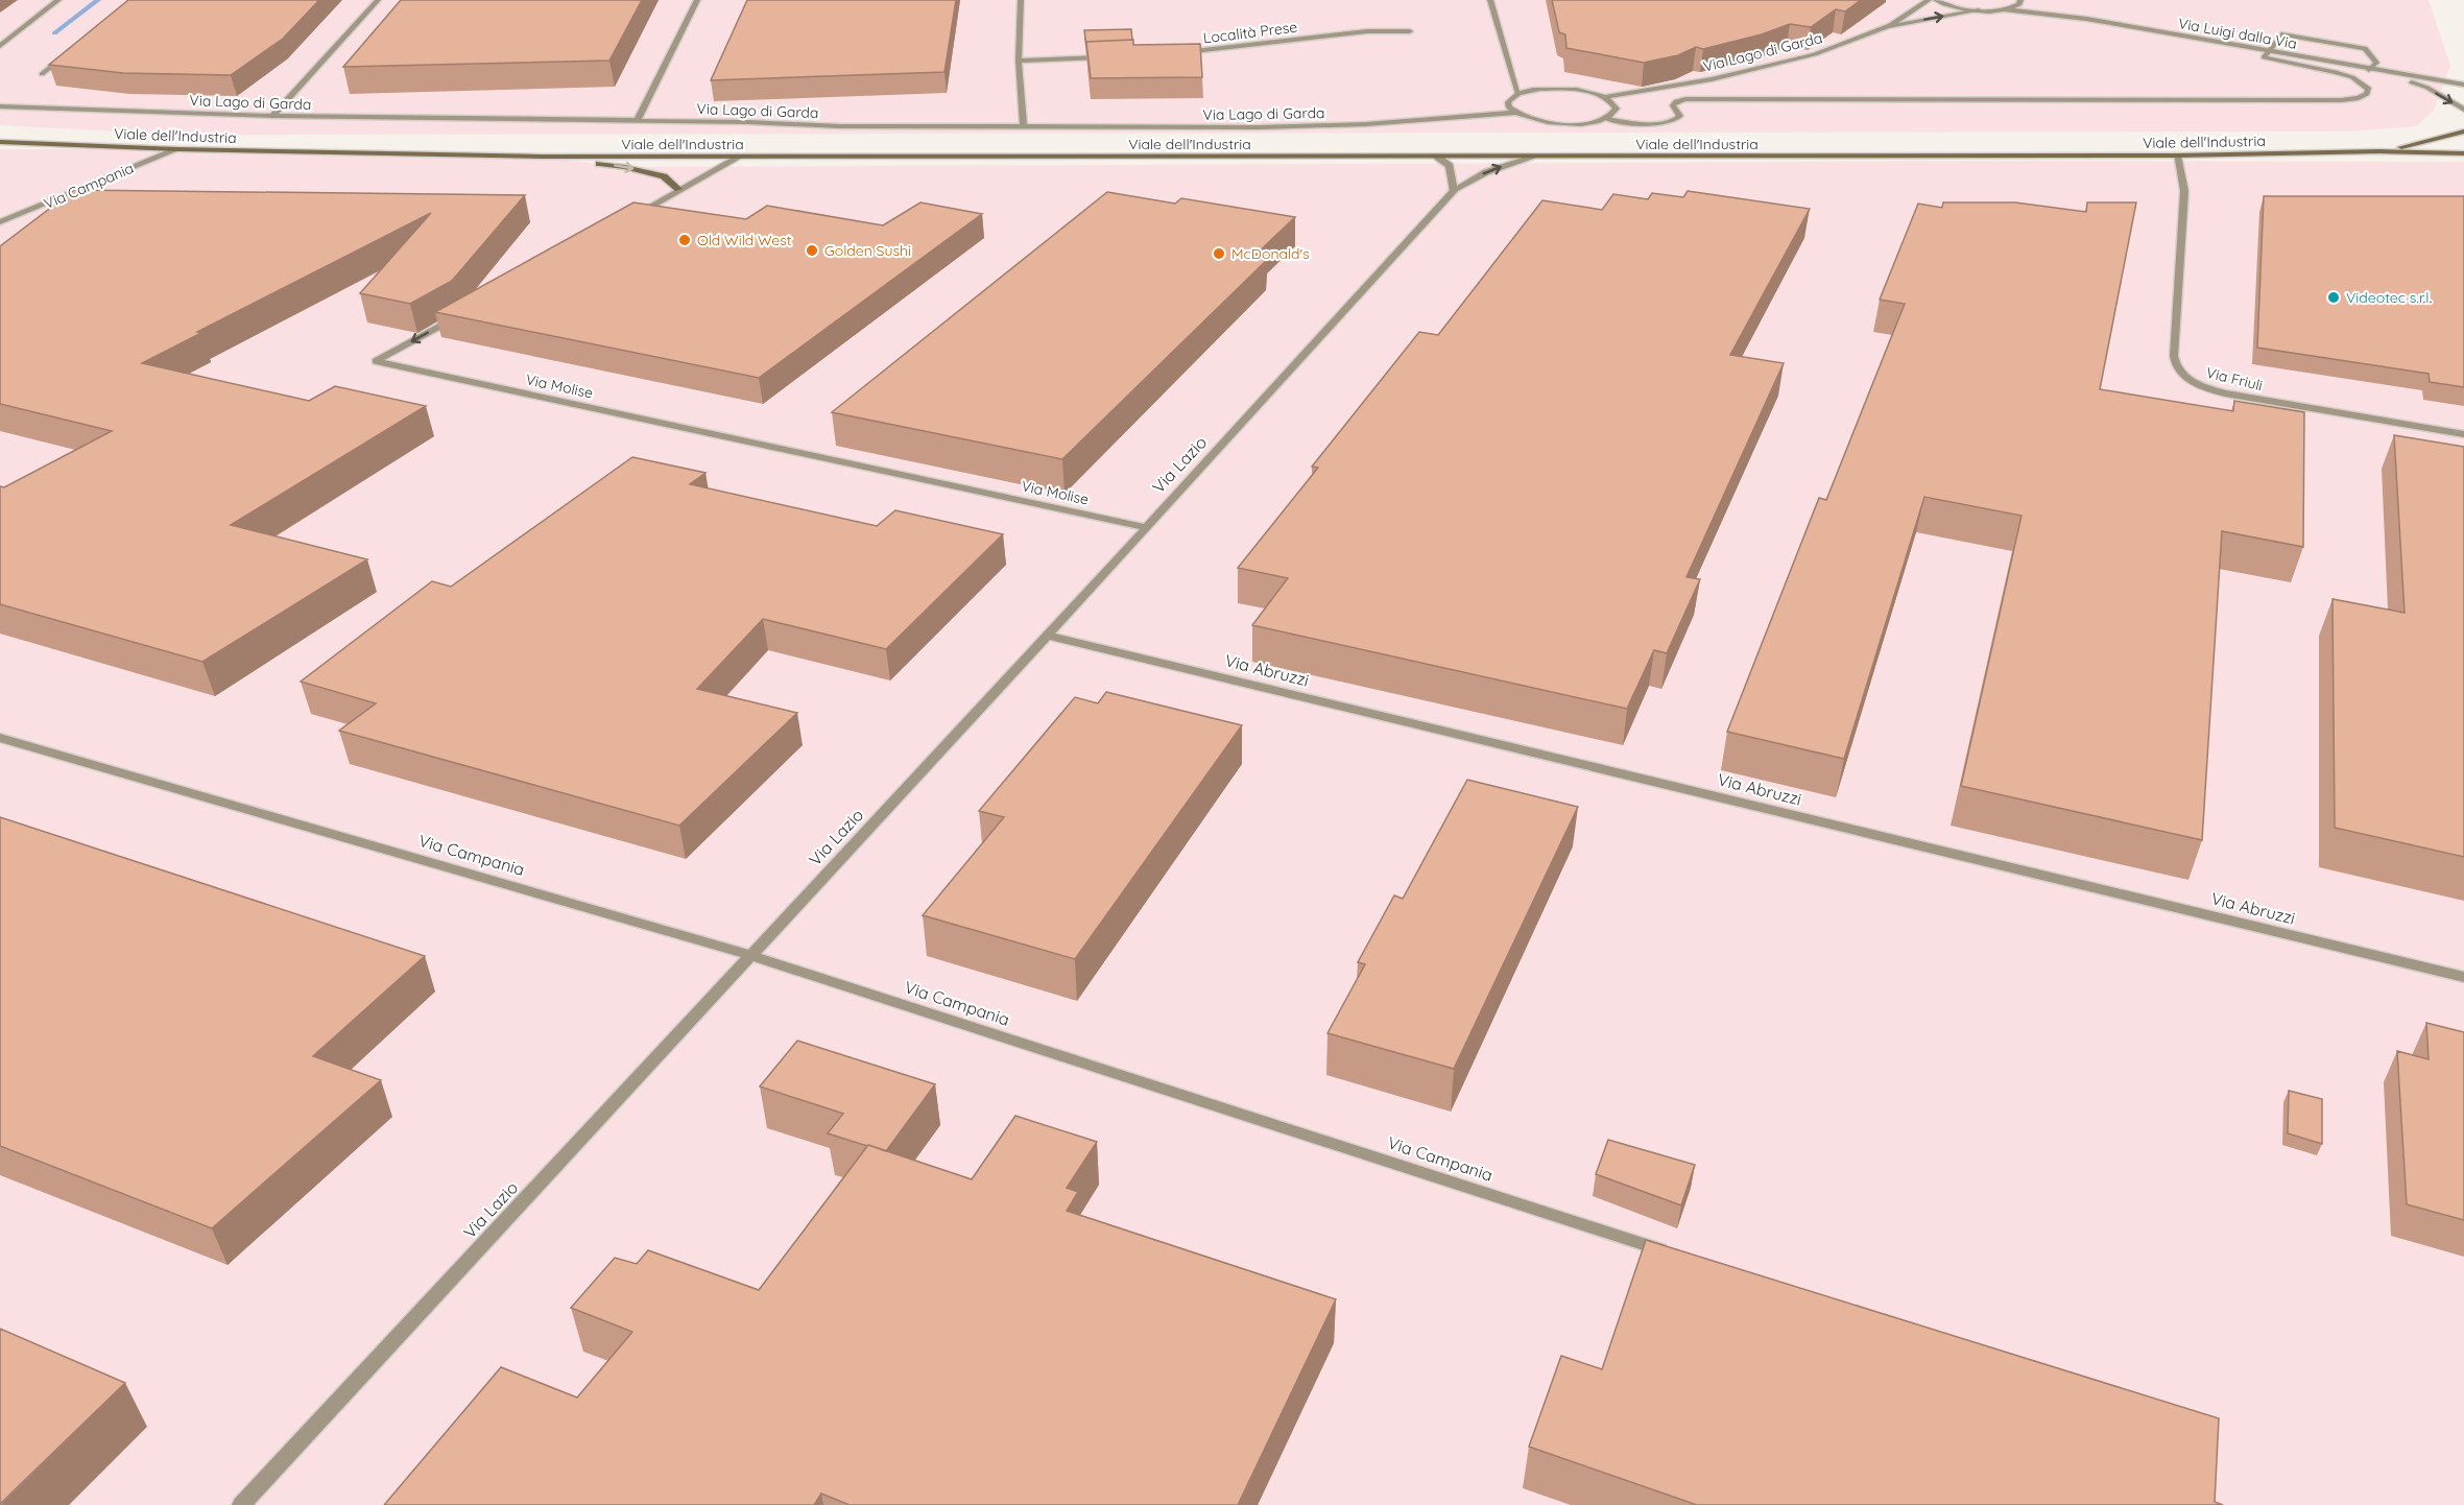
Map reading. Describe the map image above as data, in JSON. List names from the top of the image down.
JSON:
{
  "streets": {
    "main road": ["Viale dell'Industria"],
    "street": [
      "Località Prese",
      "Via Luigi dalla Via",
      "Via Lago di Garda",
      "Via Campania",
      "Via Friuli",
      "Via Molise",
      "Via Lazio",
      "Via Abruzzi"
    ]
  },
  "crossings": [
    ["Via Luigi dalla Via", "Via Lago di Garda"],
    ["Viale dell'Industria", "Via Campania"],
    ["Viale dell'Industria", "Via Friuli"],
    ["Viale dell'Industria", "Via Lazio"],
    ["Via Campania", "Via Lazio"],
    ["Via Molise", "Via Lazio"],
    ["Via Lazio", "Via Abruzzi"]
  ],
  "one_way": ["Via Molise"],
  "places": [
    "Old Wild West",
    "Golden Sushi",
    "McDonald's",
    "Videotec s.r.l."
  ]
}
